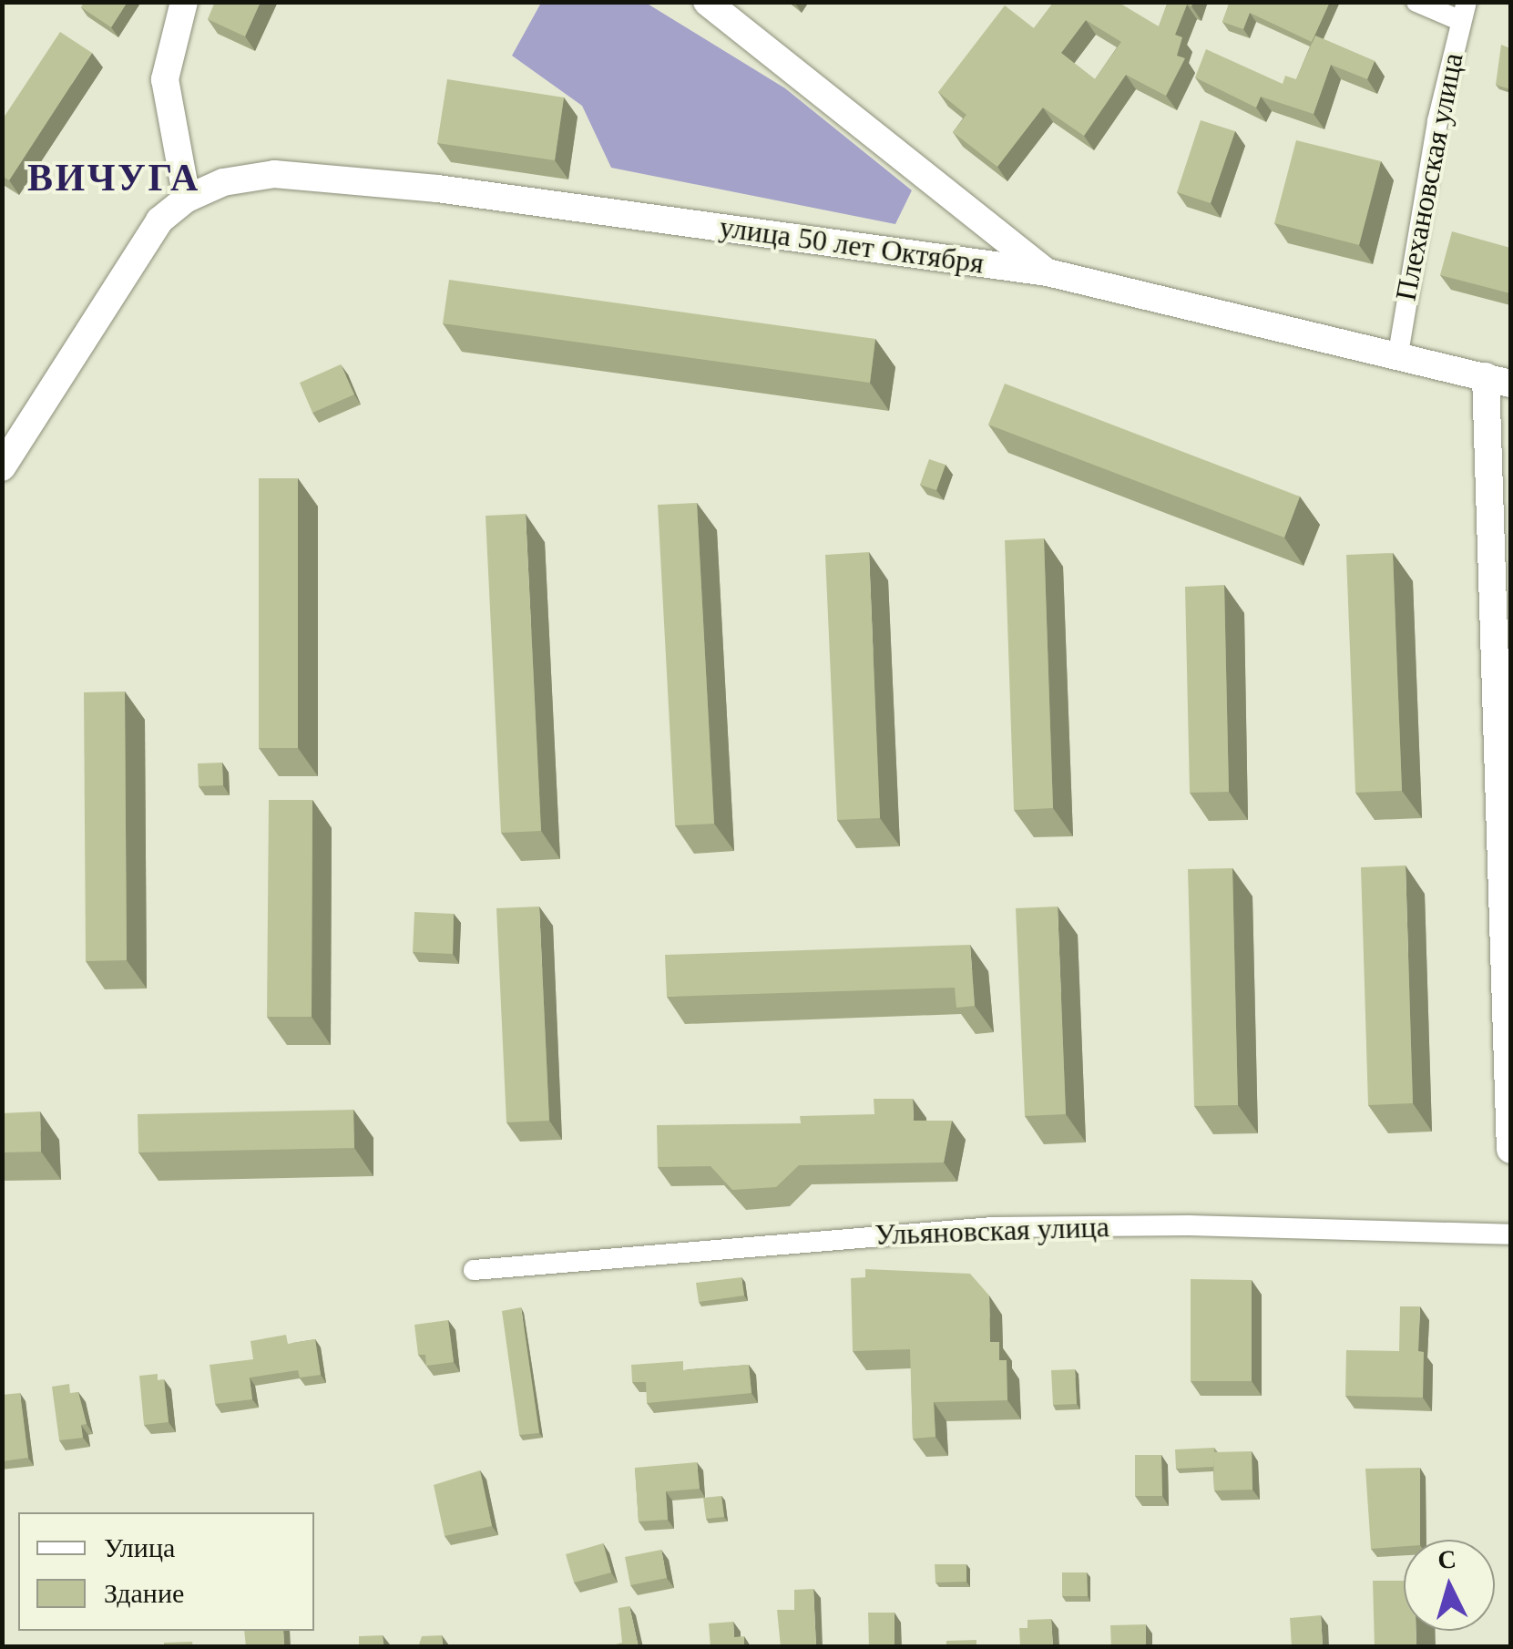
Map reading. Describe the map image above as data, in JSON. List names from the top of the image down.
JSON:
{
  "streets": {
    "main road": ["улица 50 лет Октября"],
    "street": ["Плехановская улица", "Ульяновская улица"]
  },
  "crossings": [
    ["Плехановская улица", "улица 50 лет Октября"]
  ],
  "districts": ["ВИЧУГА"],
  "legend": ["Улица", "Здание"],
  "north": "top"
}
